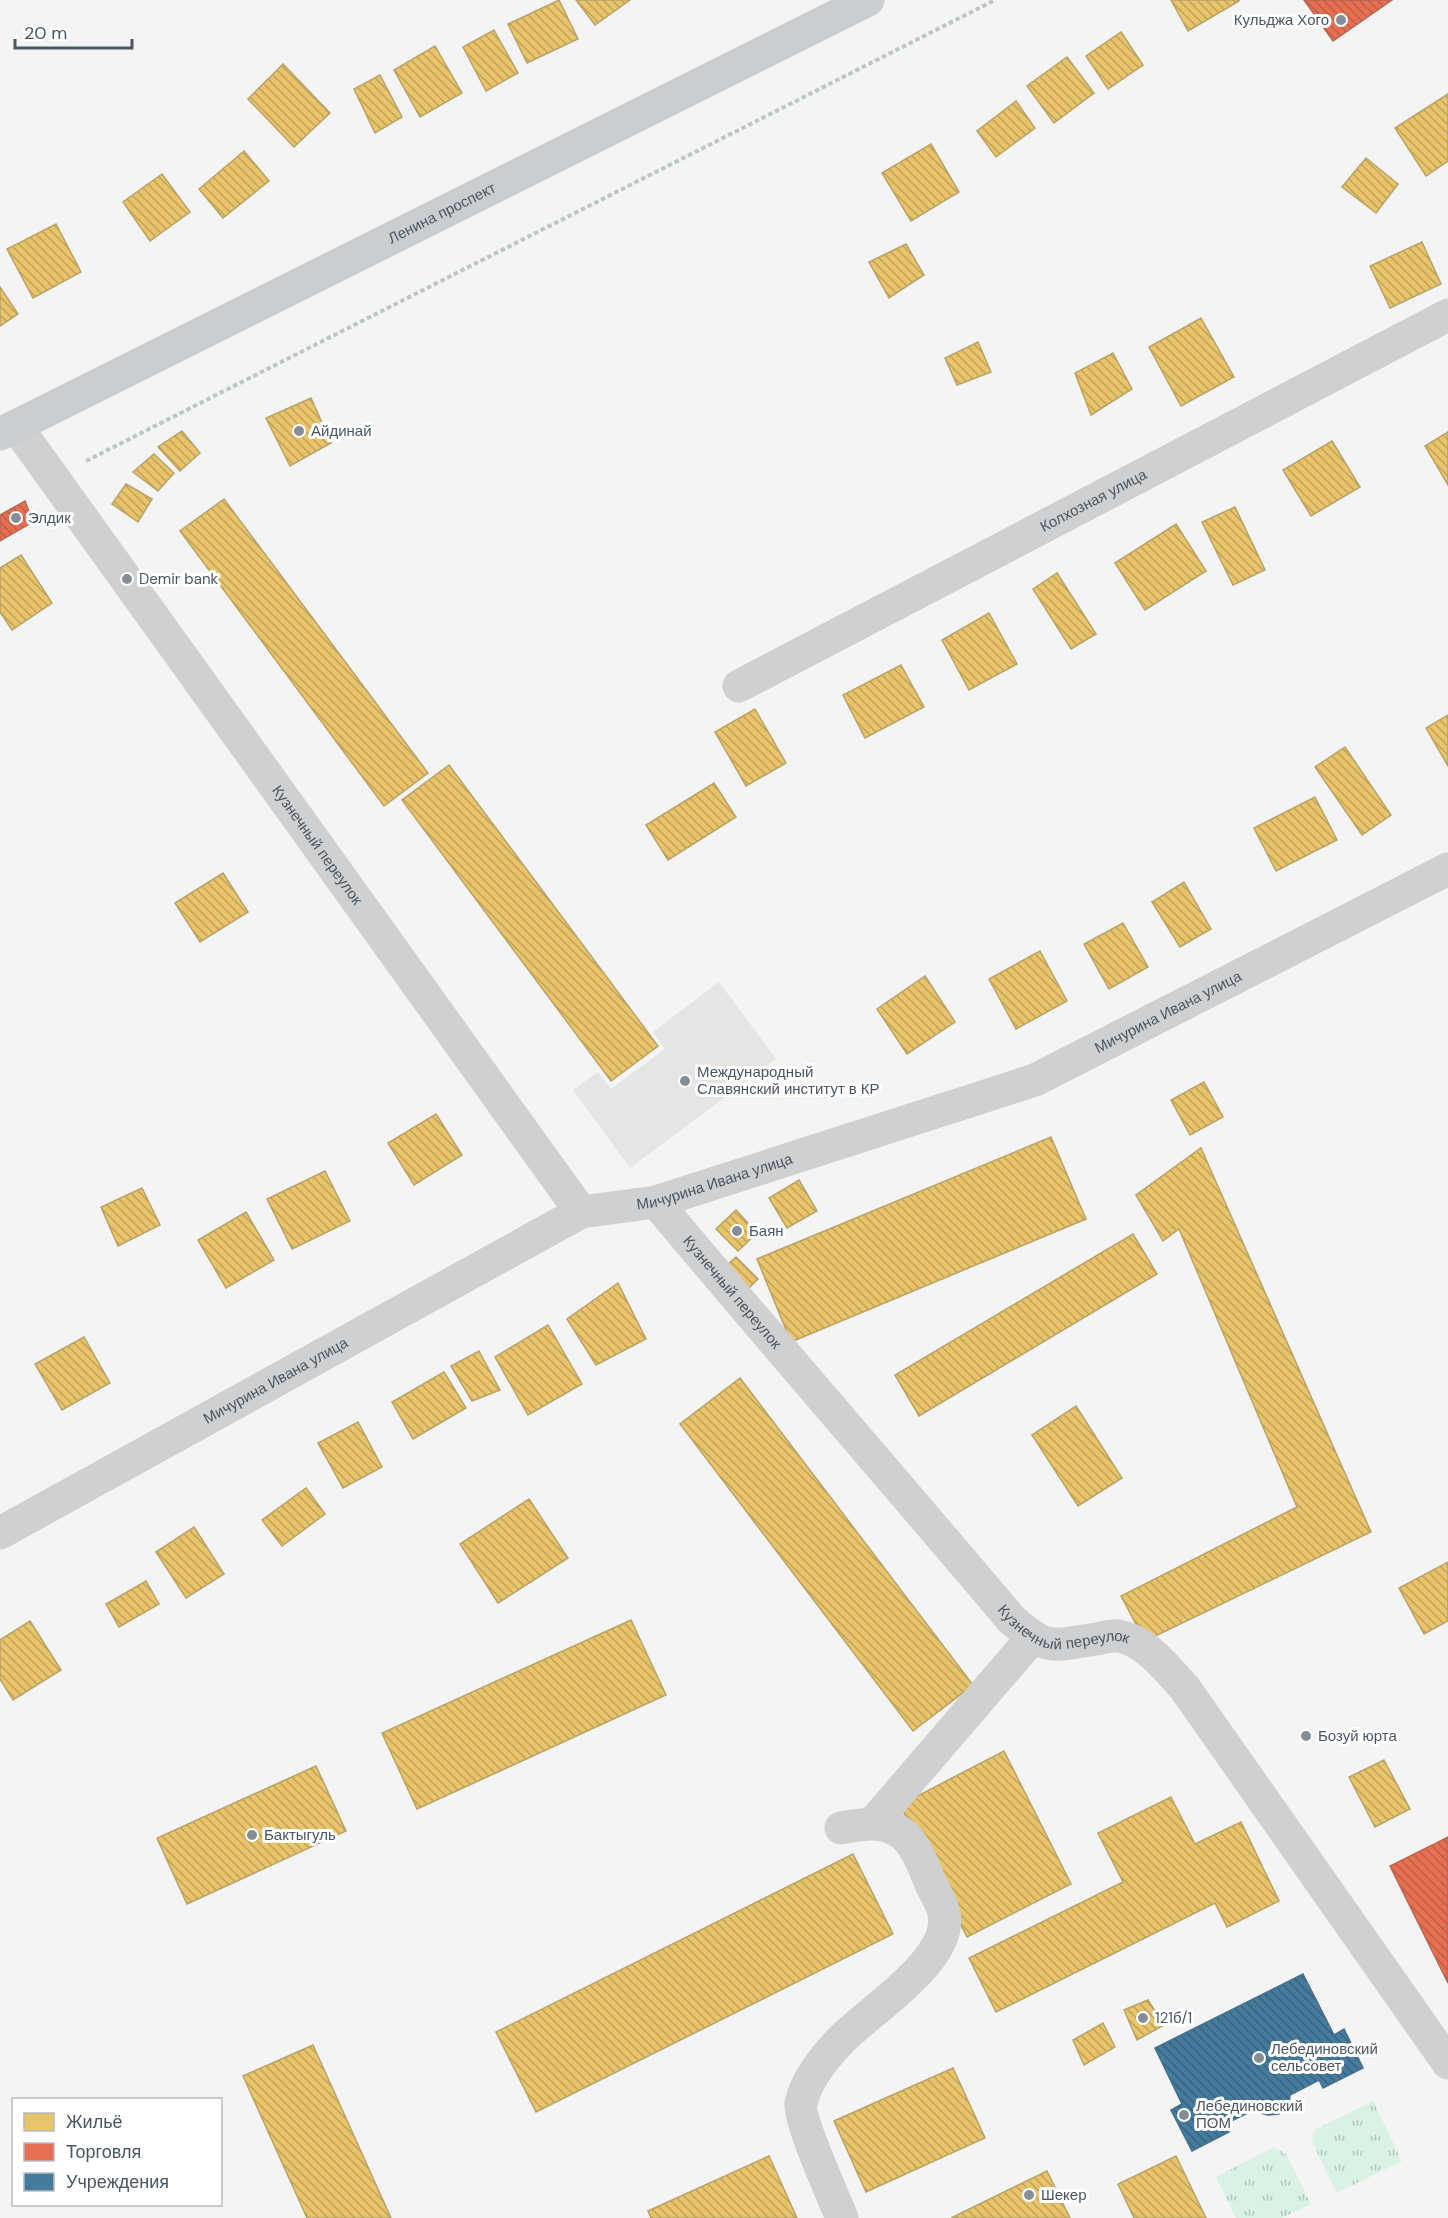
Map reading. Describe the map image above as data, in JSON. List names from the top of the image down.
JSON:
{
  "streets": {
    "main road": ["Ленина проспект"],
    "street": ["Колхозная улица", "Кузнечный переулок", "Мичурина Ивана улица"]
  },
  "crossings": [
    ["Ленина проспект", "Кузнечный переулок"],
    ["Кузнечный переулок", "Мичурина Ивана улица"]
  ],
  "places": [
    "Кульджа Хого",
    "Айдинай",
    "Элдик",
    "Demir bank",
    "Международный Славянский институт в КР",
    "Баян",
    "Бозуй юрта",
    "Бактыгуль",
    "121б/1",
    "Лебединовский сельсовет",
    "Лебединовский ПОМ",
    "Шекер"
  ],
  "legend": ["Жильё", "Торговля", "Учреждения"],
  "scale_bar": "20 m"
}
